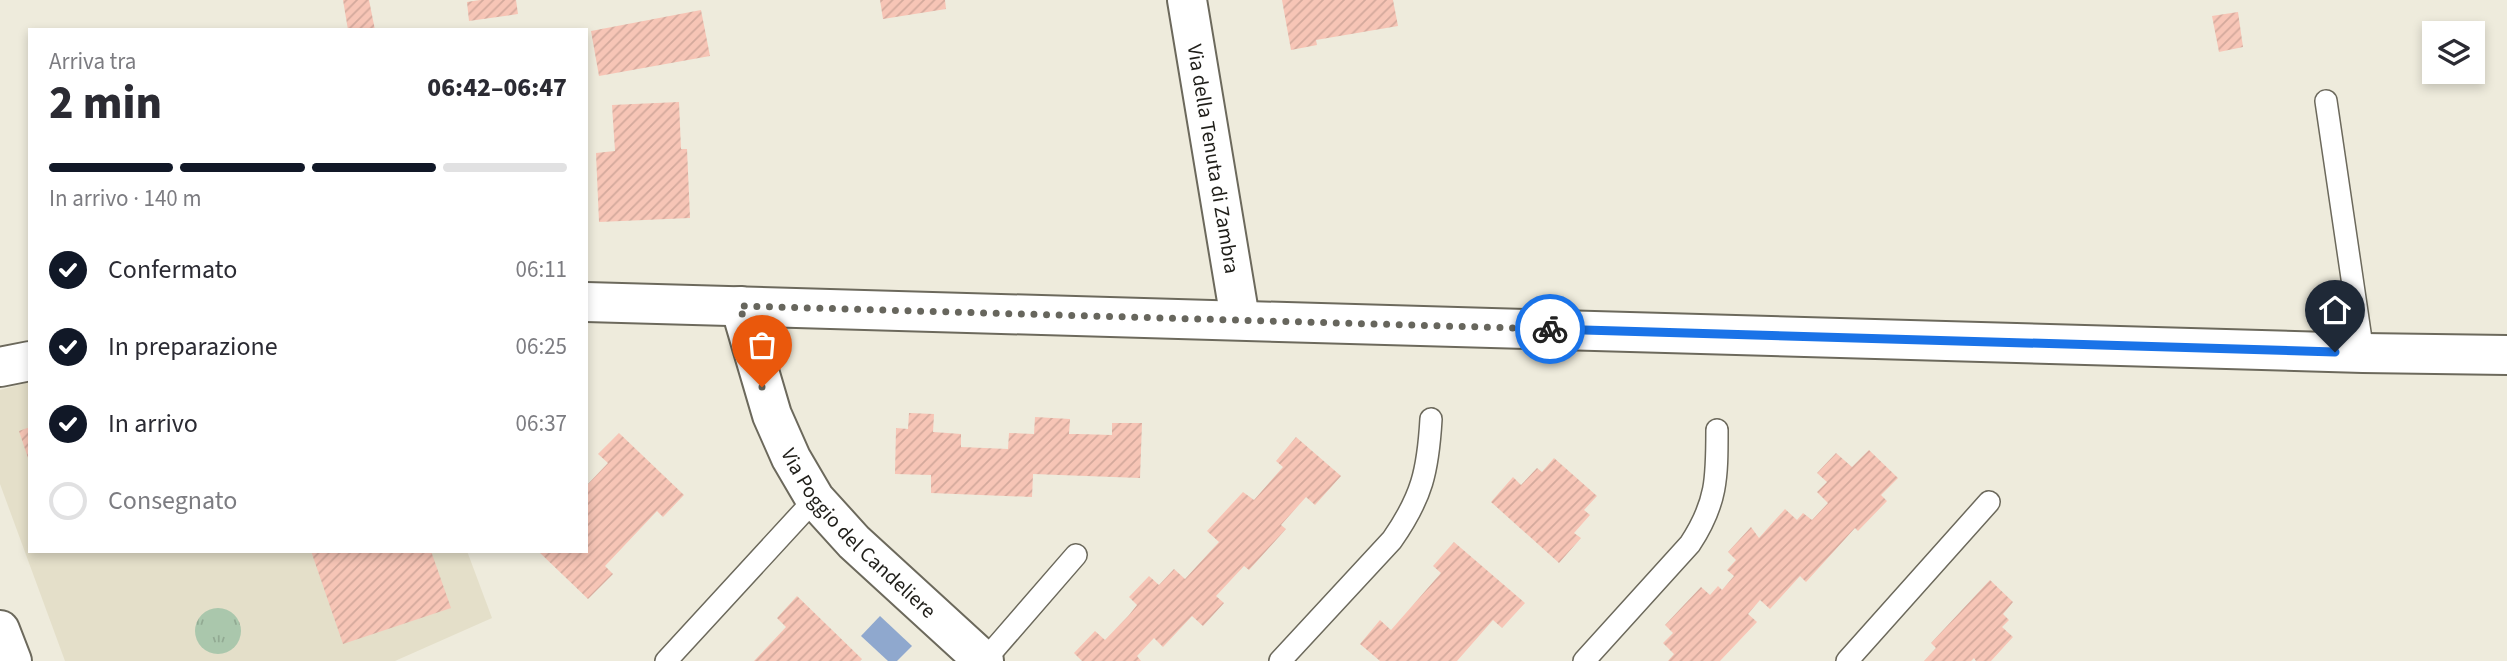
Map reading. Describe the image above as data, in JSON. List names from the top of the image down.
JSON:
{
  "streets": {
    "street": ["Via della Tenuta di Zambra", "Via Poggio del Candeliere"]
  },
  "page": {
    "heading": ["2 min", "Arriva tra", "06:42–06:47"],
    "bar": "In arrivo · 140 m",
    "list": [
      ["Confermato", "06:11"],
      ["In preparazione", "06:25"],
      ["In arrivo", "06:37"],
      "Consegnato"
    ]
  }
}
